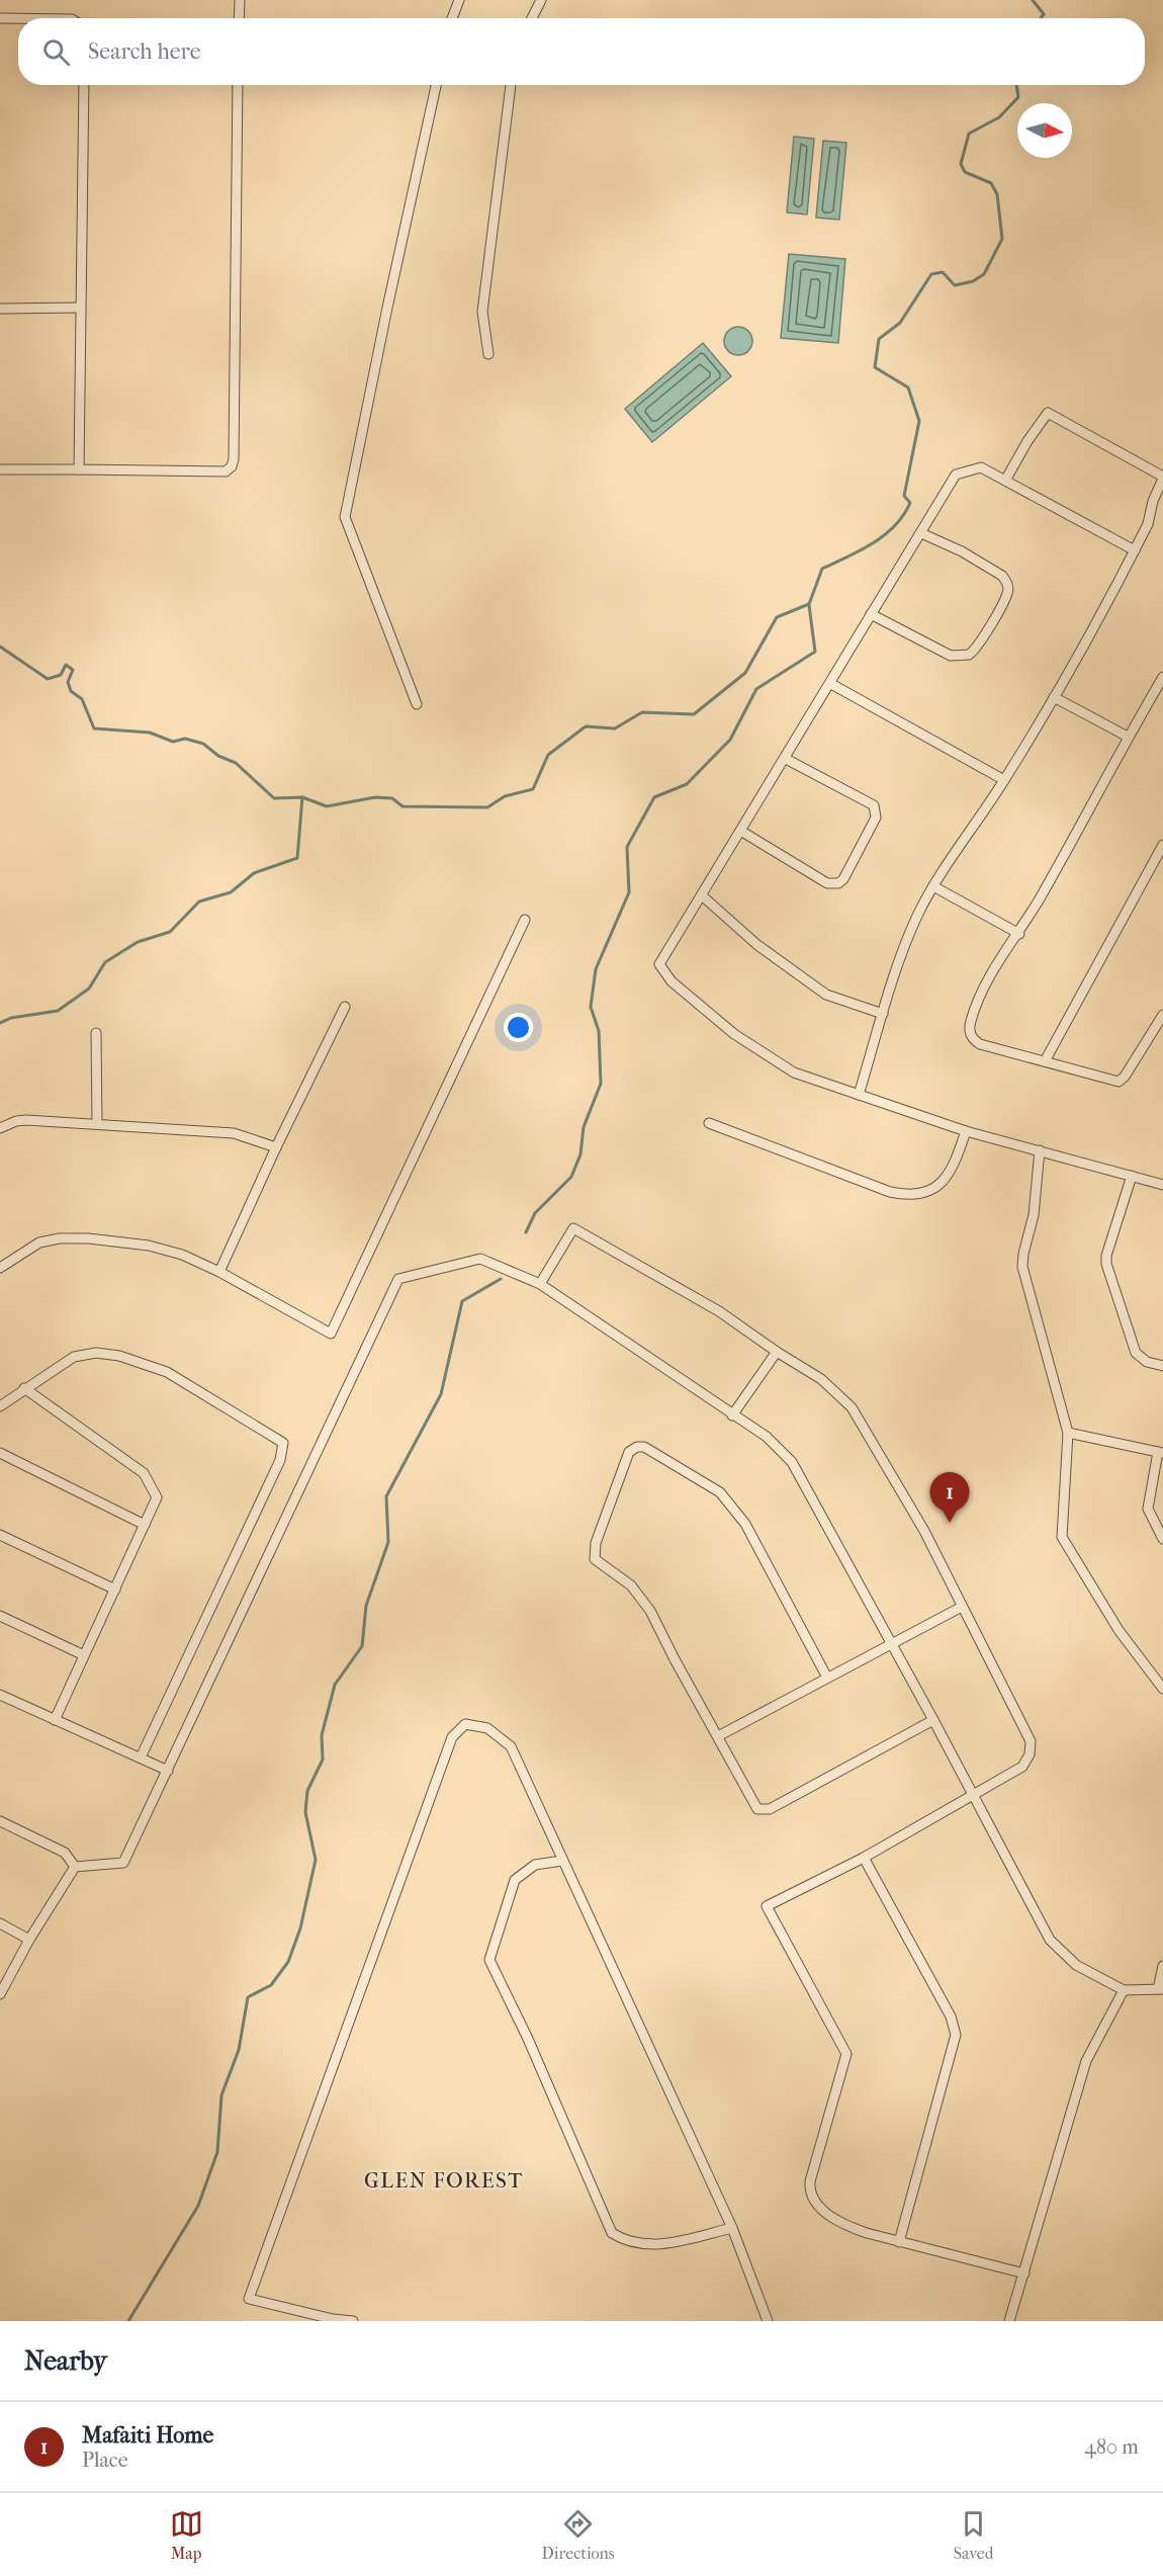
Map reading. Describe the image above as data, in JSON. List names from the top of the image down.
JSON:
{
  "districts": ["GLEN FOREST"],
  "north": "right",
  "page": {
    "search": "Search here",
    "pins": "1",
    "heading": "Nearby",
    "list": [
      {
        "mark": "1",
        "name": "Mafaiti Home",
        "note": "Place",
        "value": "480 m"
      }
    ],
    "nav": ["Map", "Directions", "Saved"]
  }
}
